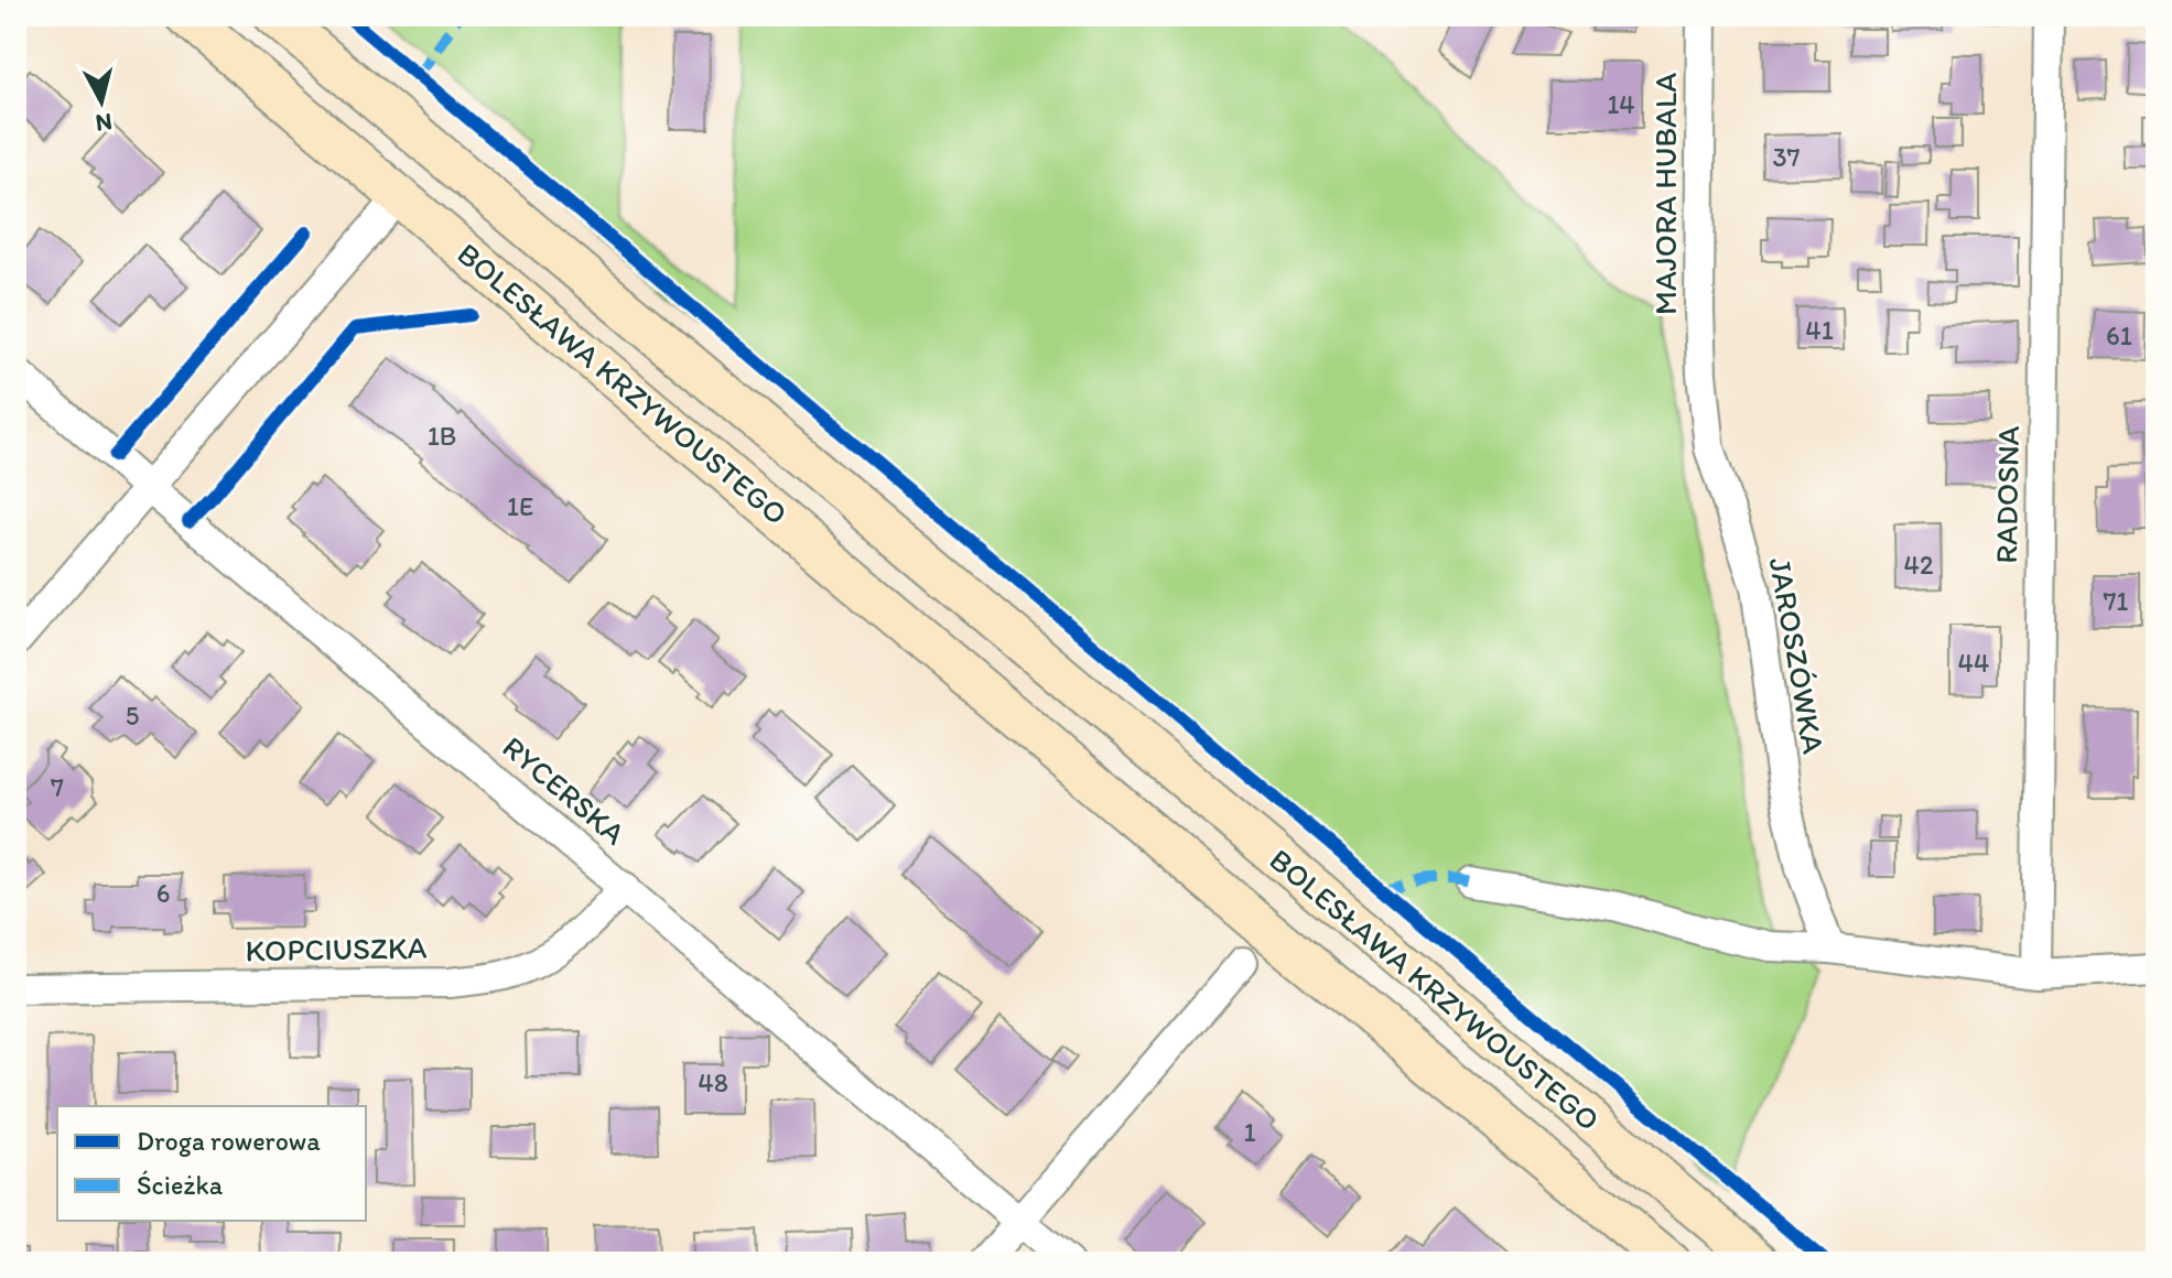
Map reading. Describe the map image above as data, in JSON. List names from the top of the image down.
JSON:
{
  "streets": {
    "main road": ["BOLESŁAWA KRZYWOUSTEGO"],
    "street": [
      "MAJORA HUBALA",
      "RADOSNA",
      "JAROSZÓWKA",
      "RYCERSKA",
      "KOPCIUSZKA"
    ]
  },
  "crossings": [
    ["MAJORA HUBALA", "JAROSZÓWKA"],
    ["RYCERSKA", "KOPCIUSZKA"]
  ],
  "house_numbers": [
    "14",
    "37",
    "41",
    "61",
    "1B",
    "1E",
    "42",
    "71",
    "44",
    "5",
    "7",
    "6",
    "48",
    "1"
  ],
  "legend": ["Droga rowerowa", "Ścieżka"],
  "north": "bottom"
}
